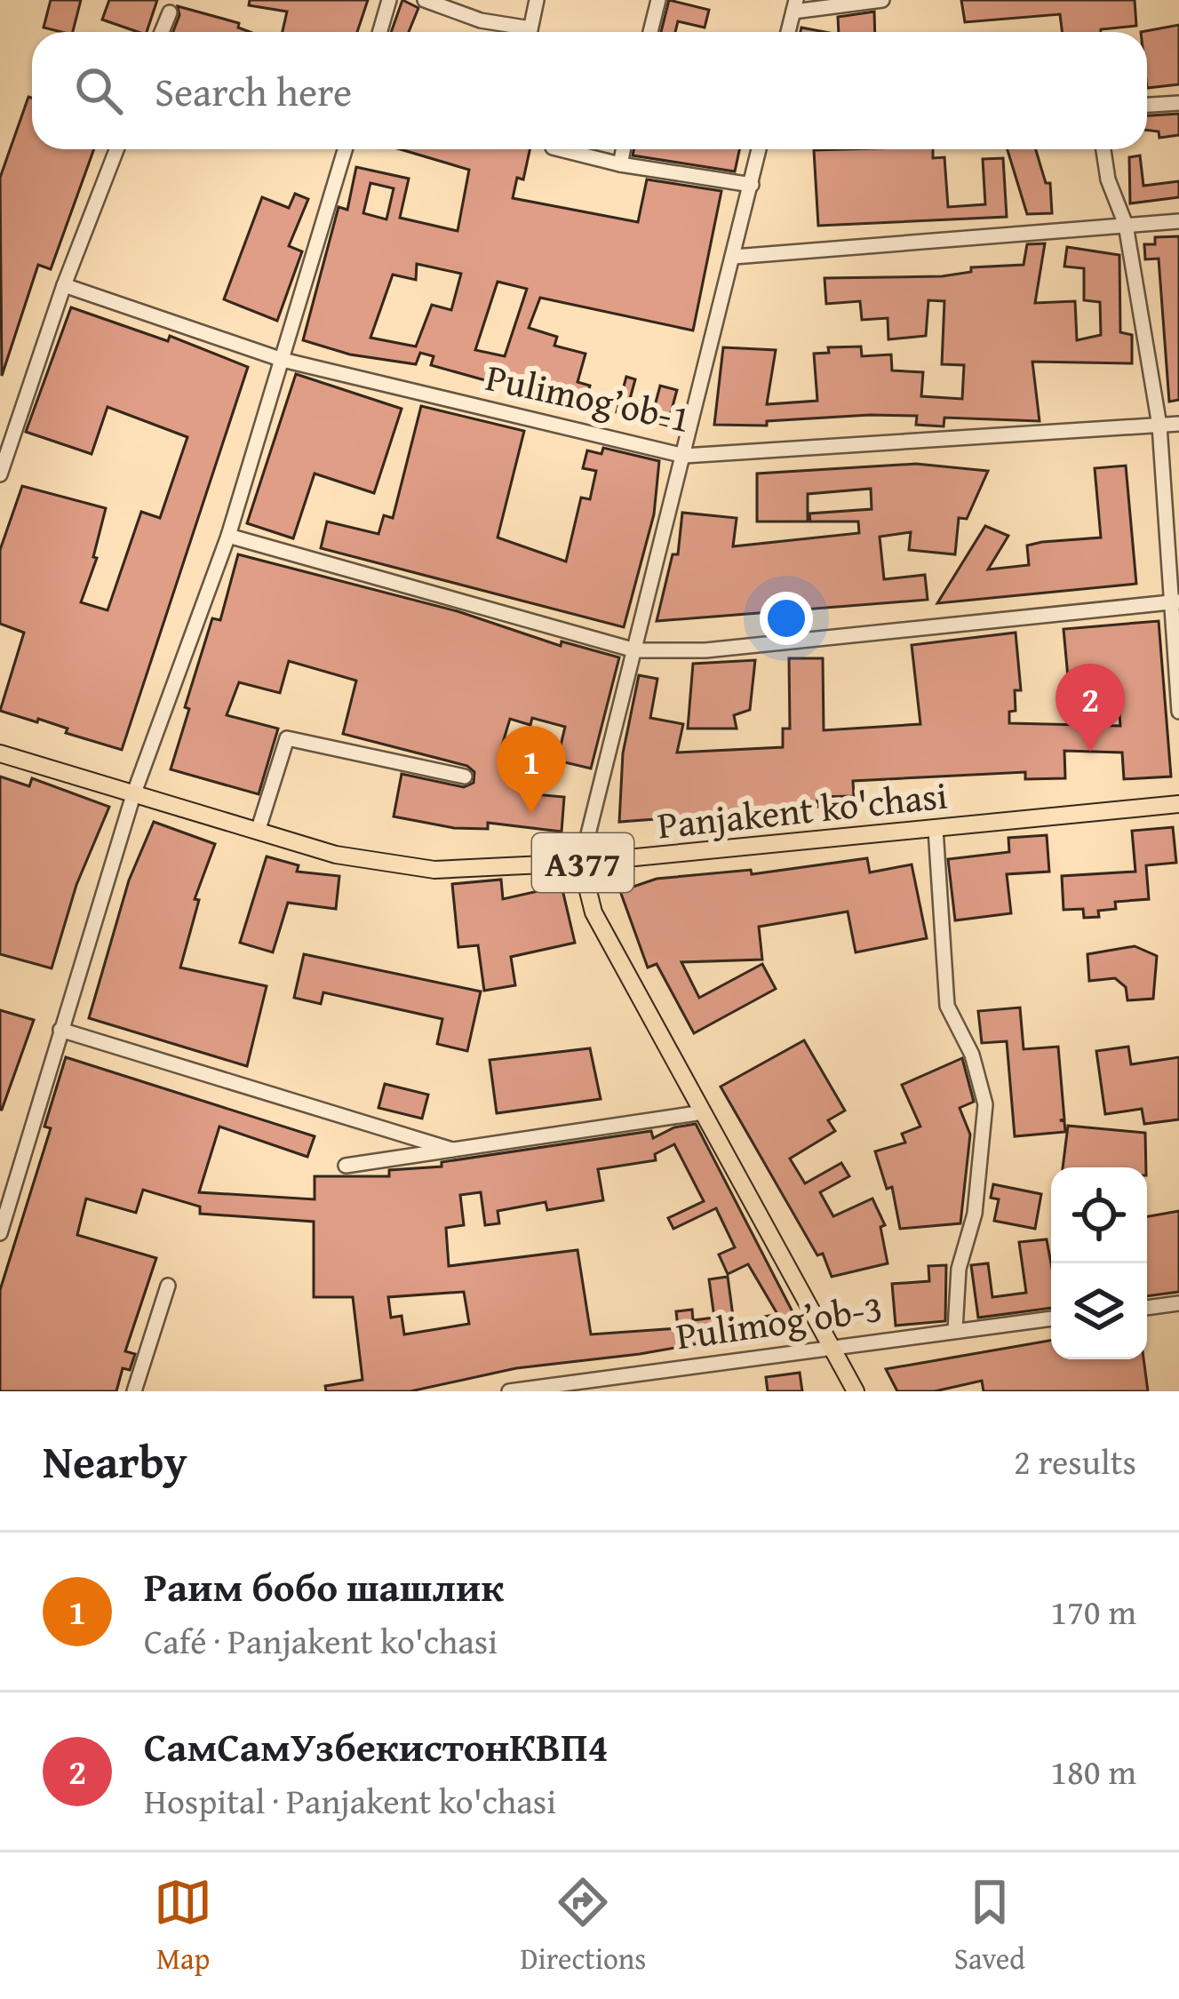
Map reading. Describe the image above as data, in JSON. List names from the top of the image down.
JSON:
{
  "streets": {
    "main road": ["Panjakent ko'chasi", "A377"],
    "street": ["Pulimog’ob-1", "Pulimog’ob-3"]
  },
  "page": {
    "search": "Search here",
    "pins": ["2", "1"],
    "heading": ["Nearby", "2 results"],
    "list": [
      {
        "mark": "1",
        "name": "Раим бобо шашлик",
        "note": "Café · Panjakent ko'chasi",
        "value": "170 m"
      },
      {
        "mark": "2",
        "name": "СамСамУзбекистонКВП4",
        "note": "Hospital · Panjakent ko'chasi",
        "value": "180 m"
      }
    ],
    "nav": ["Map", "Directions", "Saved"]
  }
}
